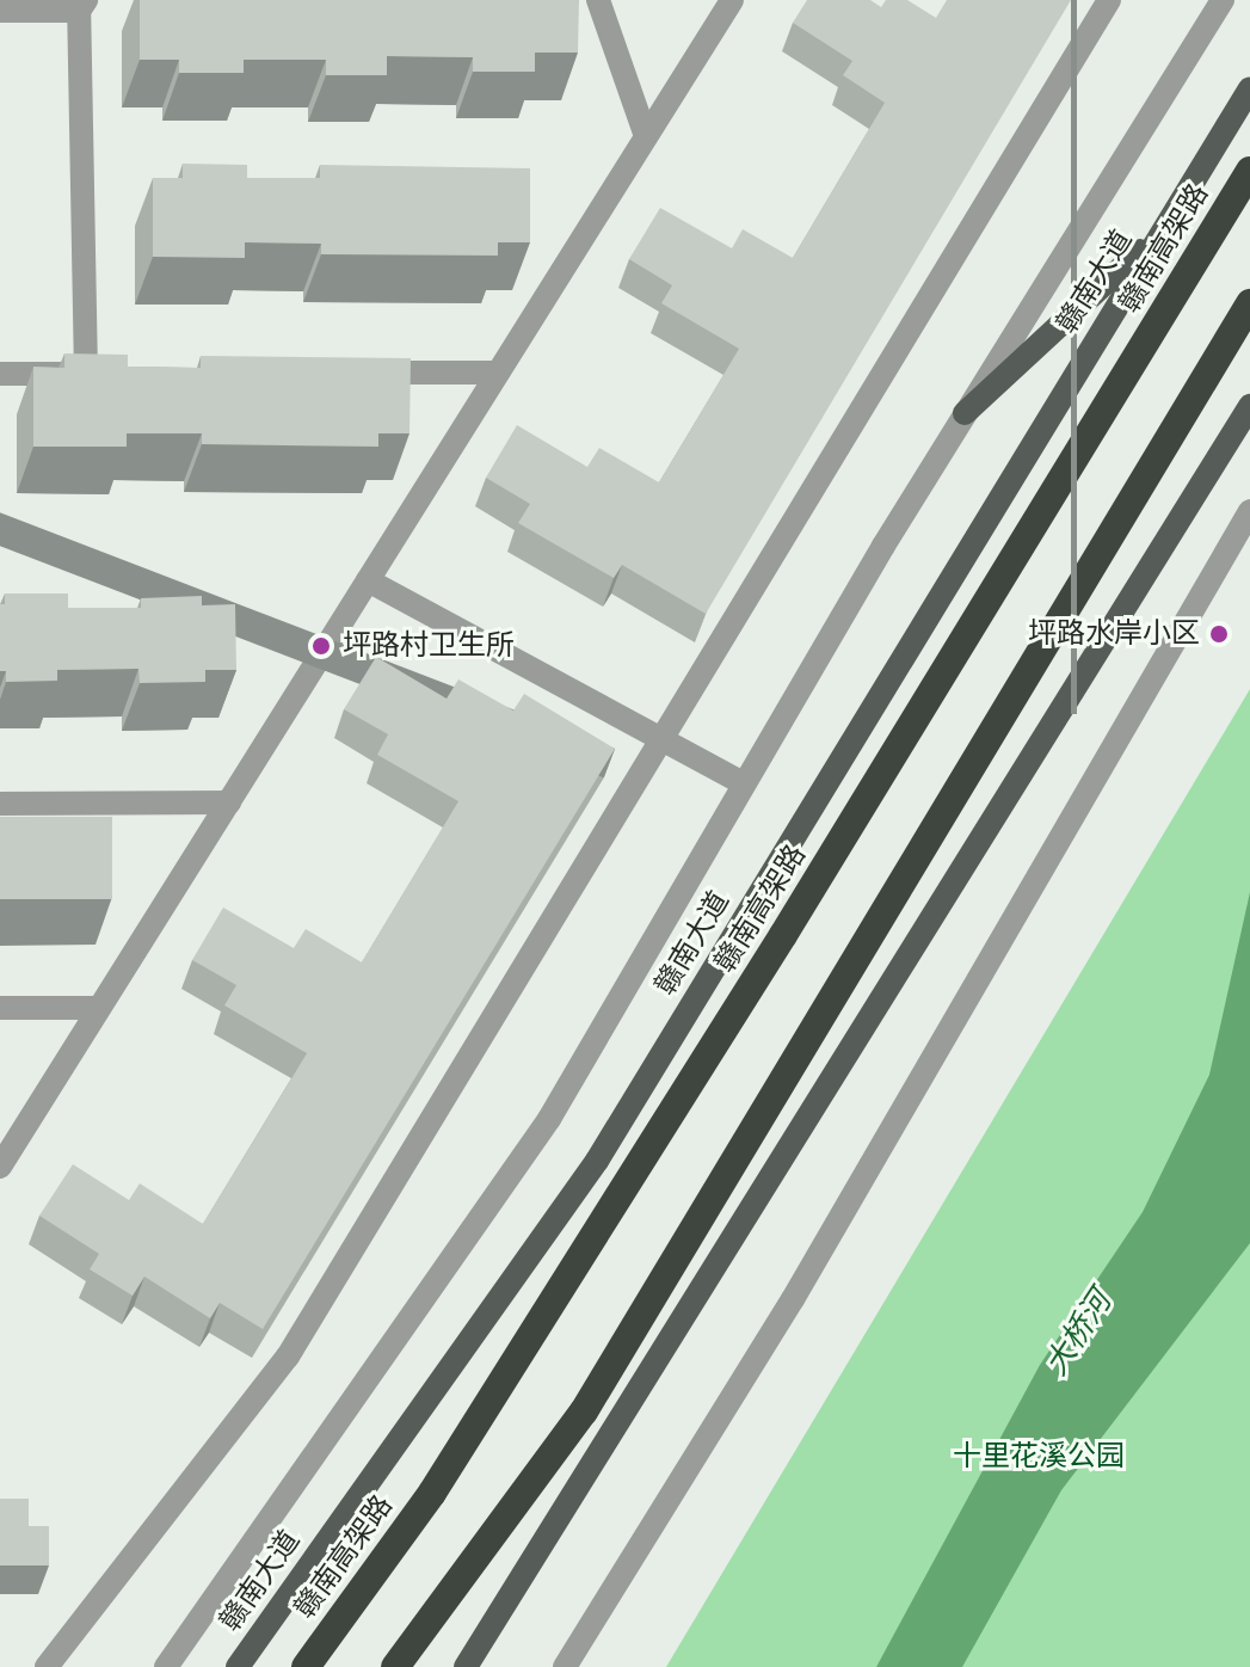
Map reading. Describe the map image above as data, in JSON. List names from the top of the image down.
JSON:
{
  "streets": {
    "highway": ["赣南高架路"],
    "main road": ["赣南大道"]
  },
  "water": ["大桥河"],
  "parks": ["十里花溪公园"],
  "places": ["坪路水岸小区", "坪路村卫生所"]
}
